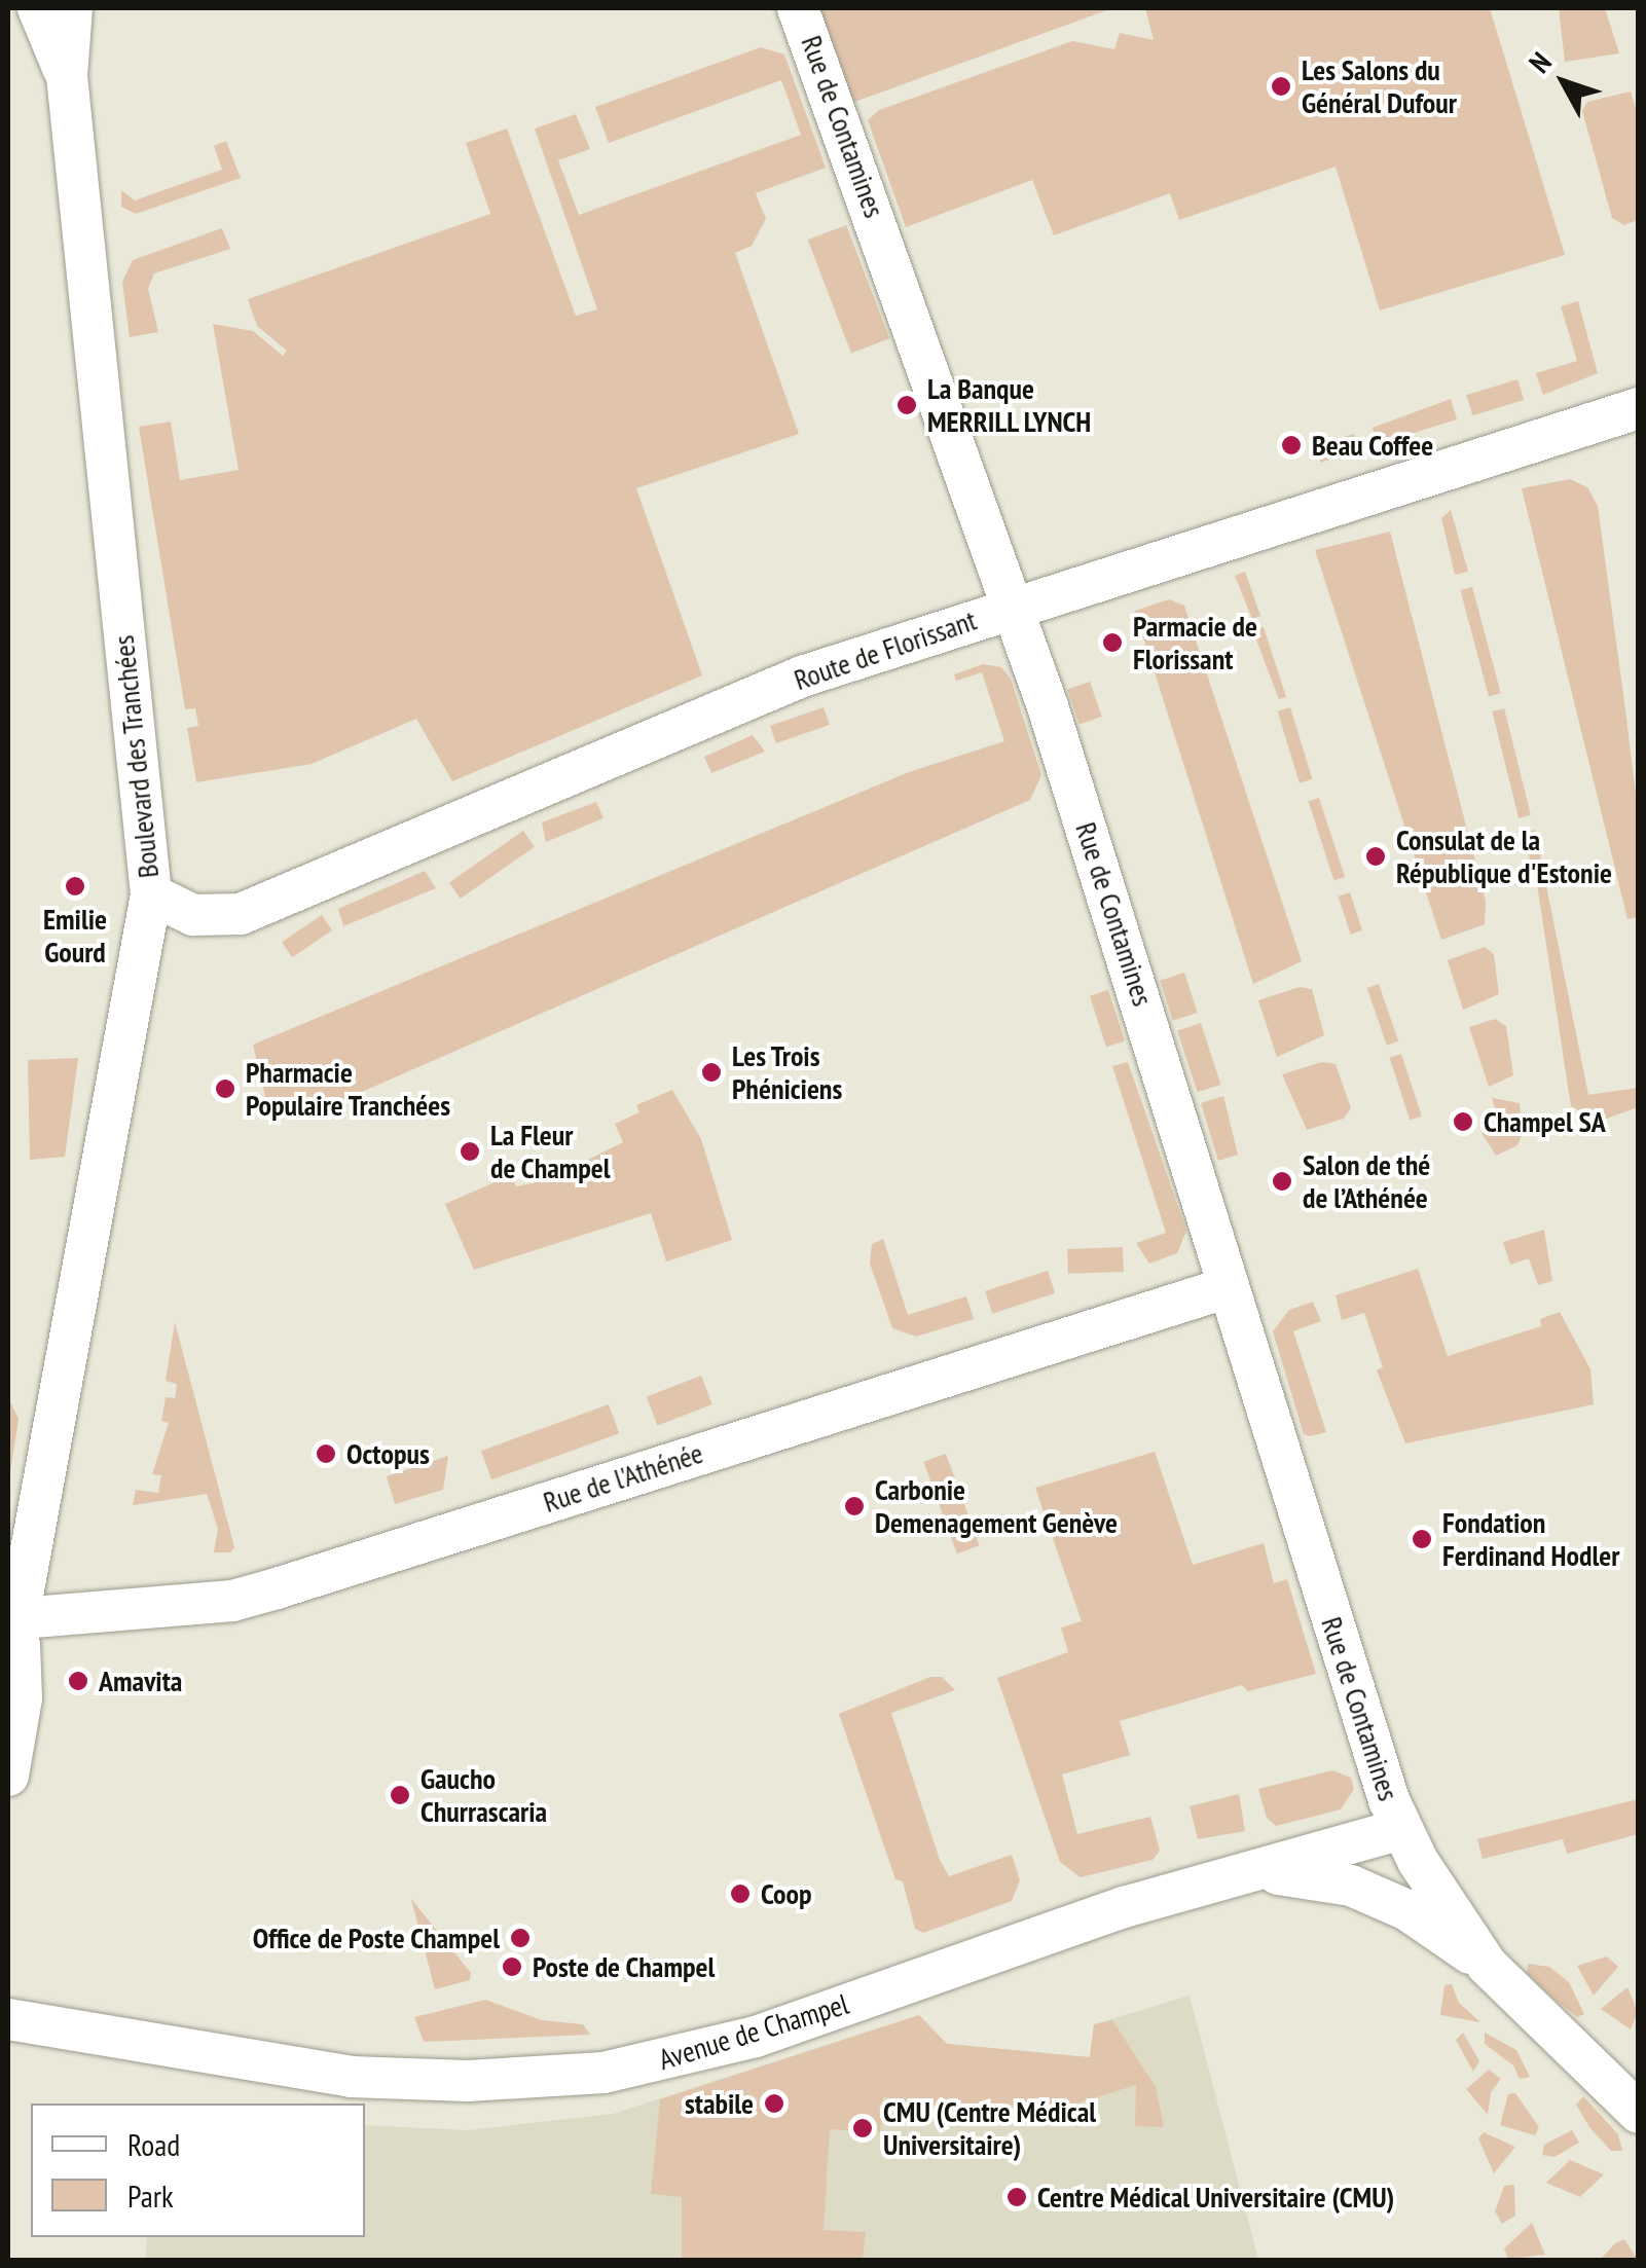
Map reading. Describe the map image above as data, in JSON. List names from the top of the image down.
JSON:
{
  "streets": {
    "main road": [
      "Rue de Contamines",
      "Route de Florissant",
      "Boulevard des Tranchées",
      "Rue de l'Athénée",
      "Avenue de Champel"
    ]
  },
  "crossings": [
    ["Rue de Contamines", "Route de Florissant"],
    ["Rue de Contamines", "Rue de l'Athénée"],
    ["Rue de Contamines", "Avenue de Champel"],
    ["Route de Florissant", "Boulevard des Tranchées"],
    ["Boulevard des Tranchées", "Rue de l'Athénée"]
  ],
  "places": [
    "Les Salons du Général Dufour",
    "La Banque MERRILL LYNCH",
    "Beau Coffee",
    "Parmacie de Florissant",
    "Consulat de la République d'Estonie",
    "Emilie Gourd",
    "Les Trois Phéniciens",
    "Pharmacie Populaire Tranchées",
    "Champel SA",
    "La Fleur de Champel",
    "Salon de thé de l’Athénée",
    "Octopus",
    "Carbonie Demenagement Genève",
    "Fondation Ferdinand Hodler",
    "Amavita",
    "Gaucho Churrascaria",
    "Coop",
    "Office de Poste Champel",
    "Poste de Champel",
    "stabile",
    "CMU (Centre Médical Universitaire)",
    "Centre Médical Universitaire (CMU)"
  ],
  "legend": ["Road", "Park"],
  "north": "top left"
}
